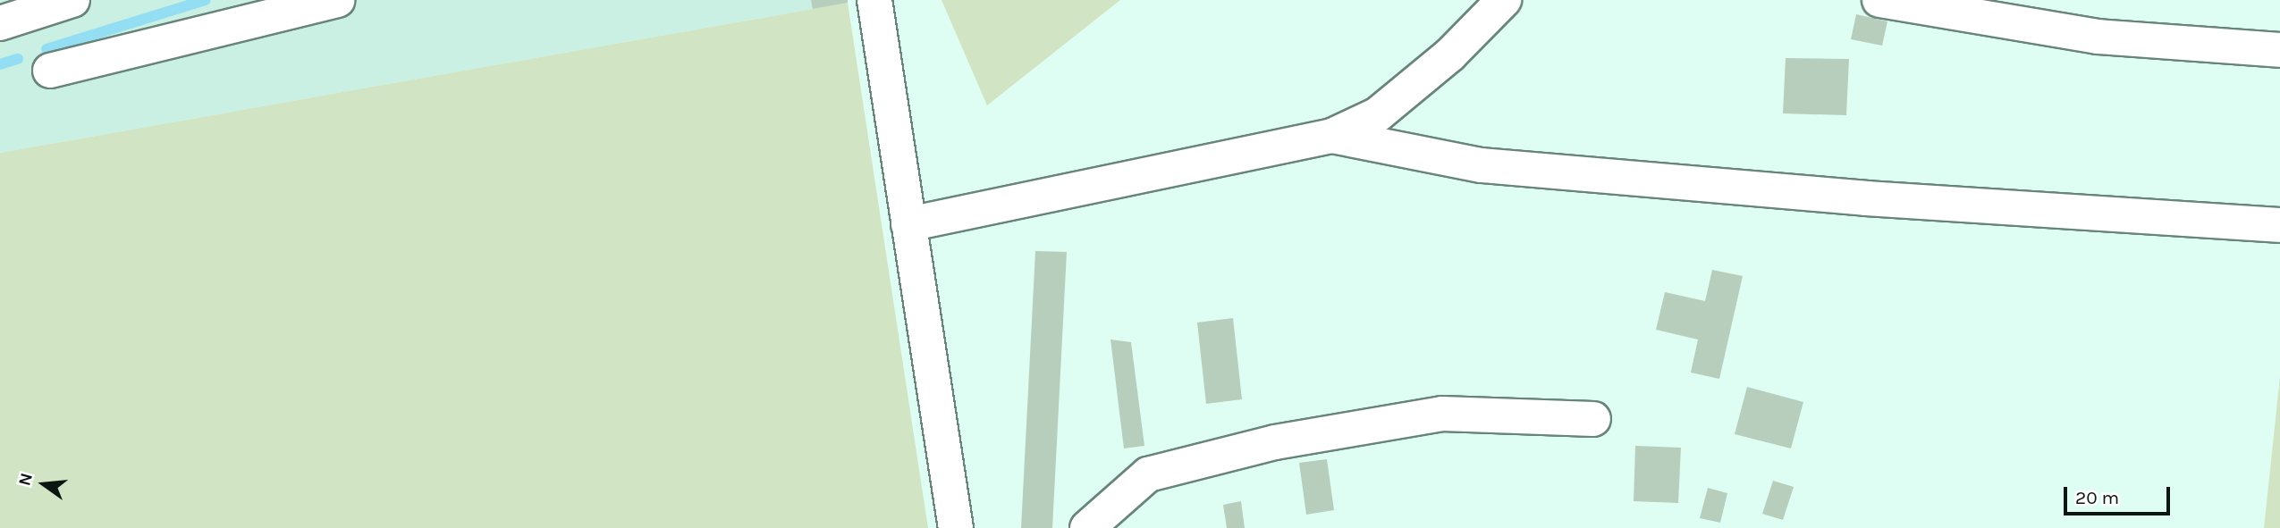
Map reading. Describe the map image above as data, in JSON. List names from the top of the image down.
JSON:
{
  "scale_bar": "20 m",
  "north": "left"
}
